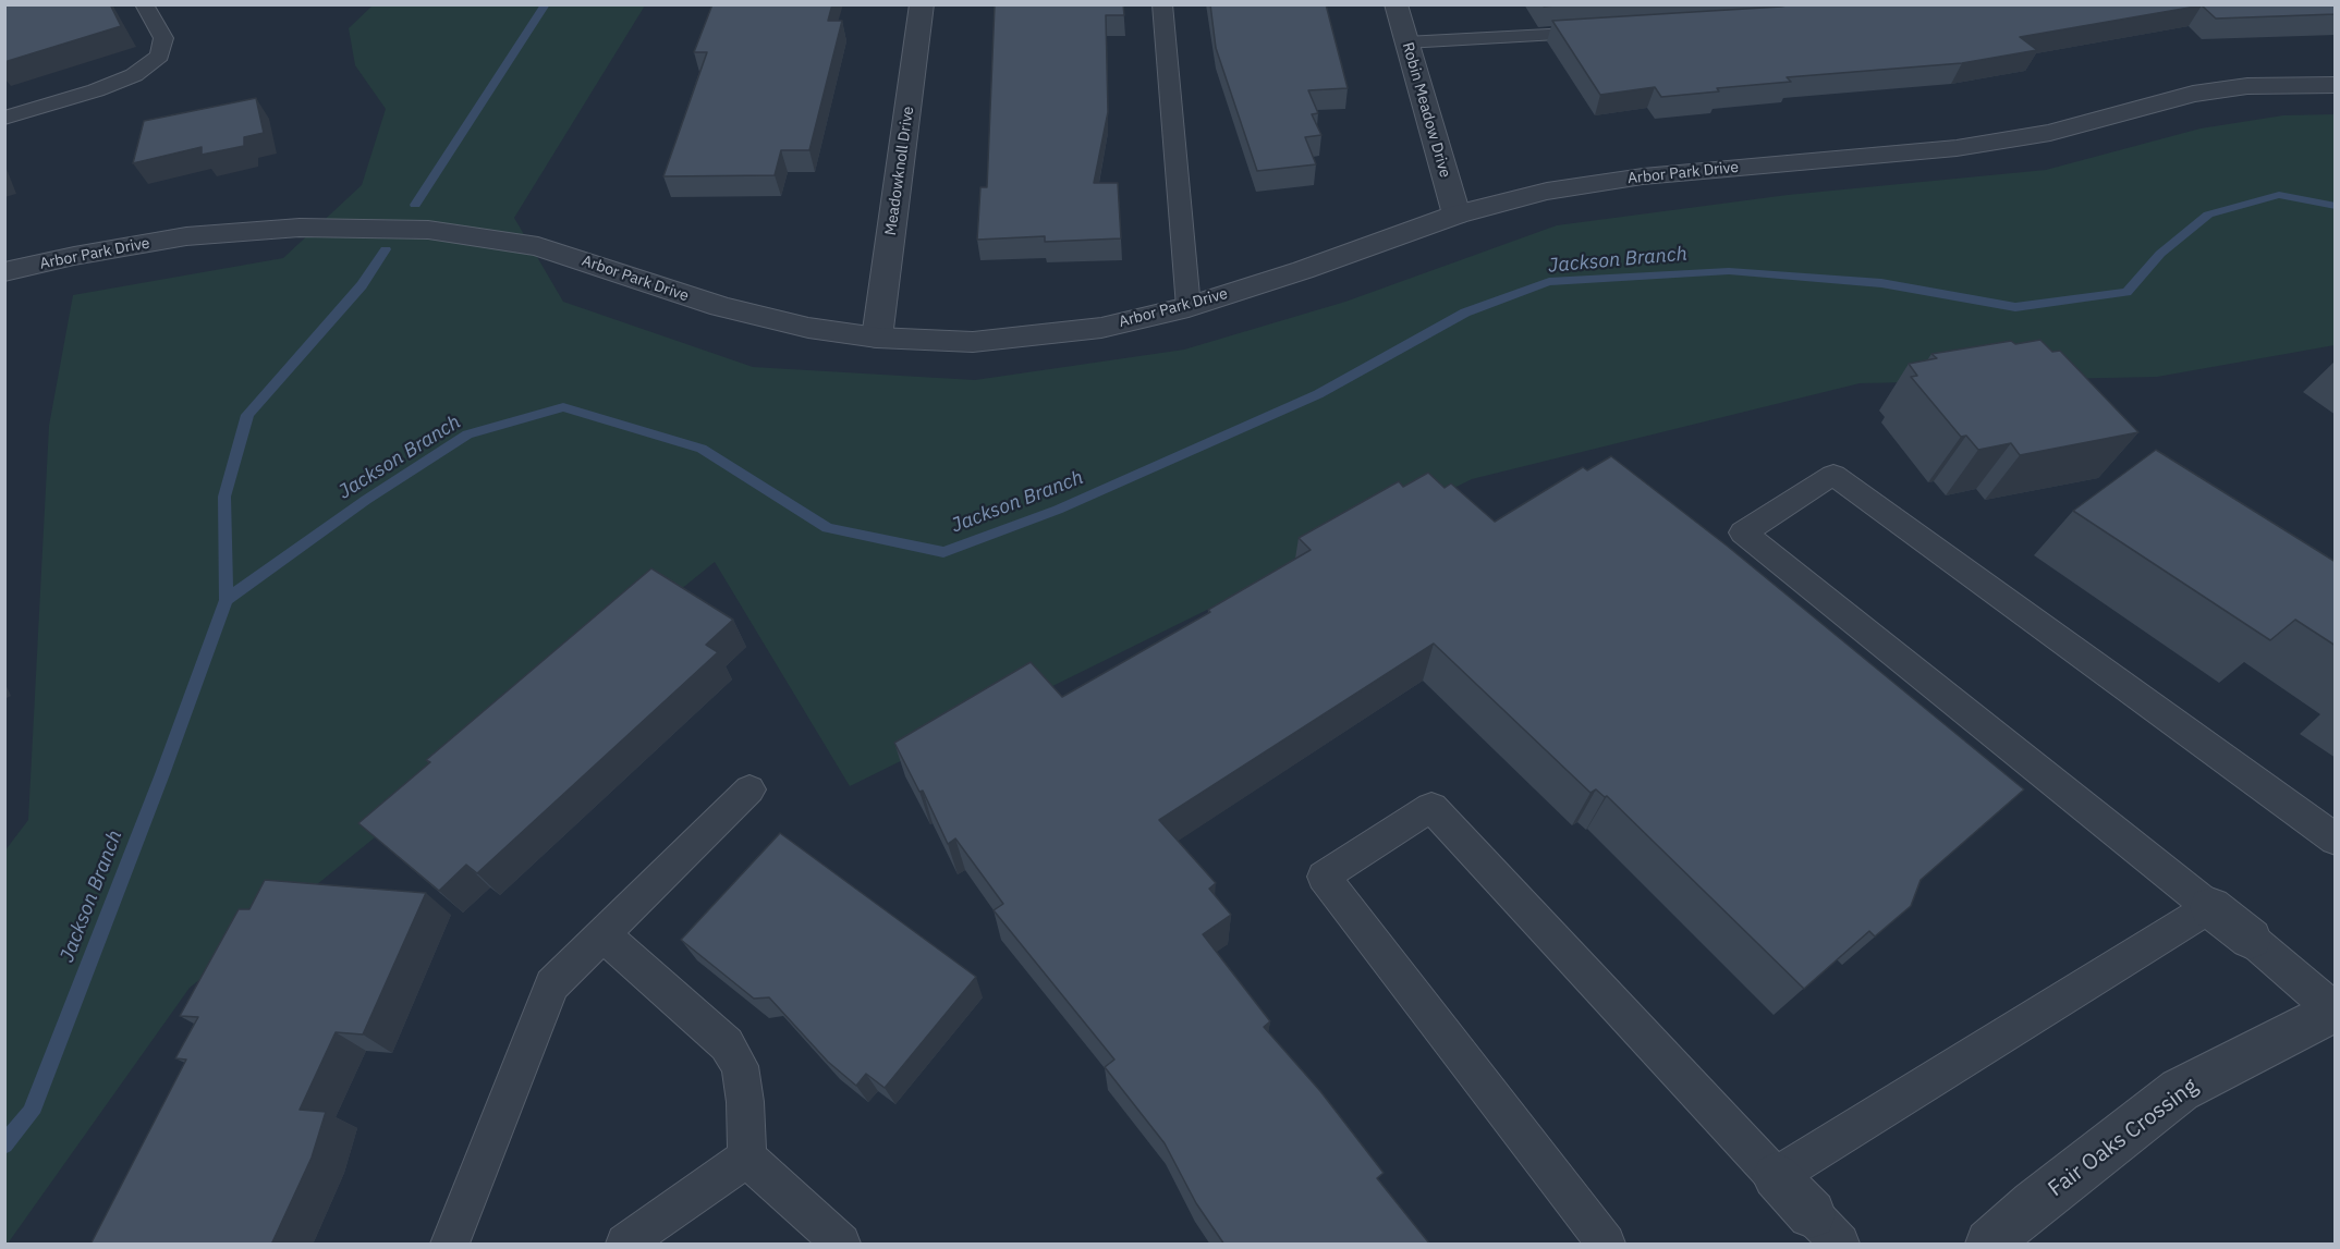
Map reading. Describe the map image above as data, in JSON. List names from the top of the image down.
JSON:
{
  "streets": {
    "street": [
      "Robin Meadow Drive",
      "Meadowknoll Drive",
      "Arbor Park Drive",
      "Fair Oaks Crossing"
    ]
  },
  "crossings": [
    ["Robin Meadow Drive", "Arbor Park Drive"],
    ["Meadowknoll Drive", "Arbor Park Drive"]
  ],
  "water": ["Jackson Branch"]
}
